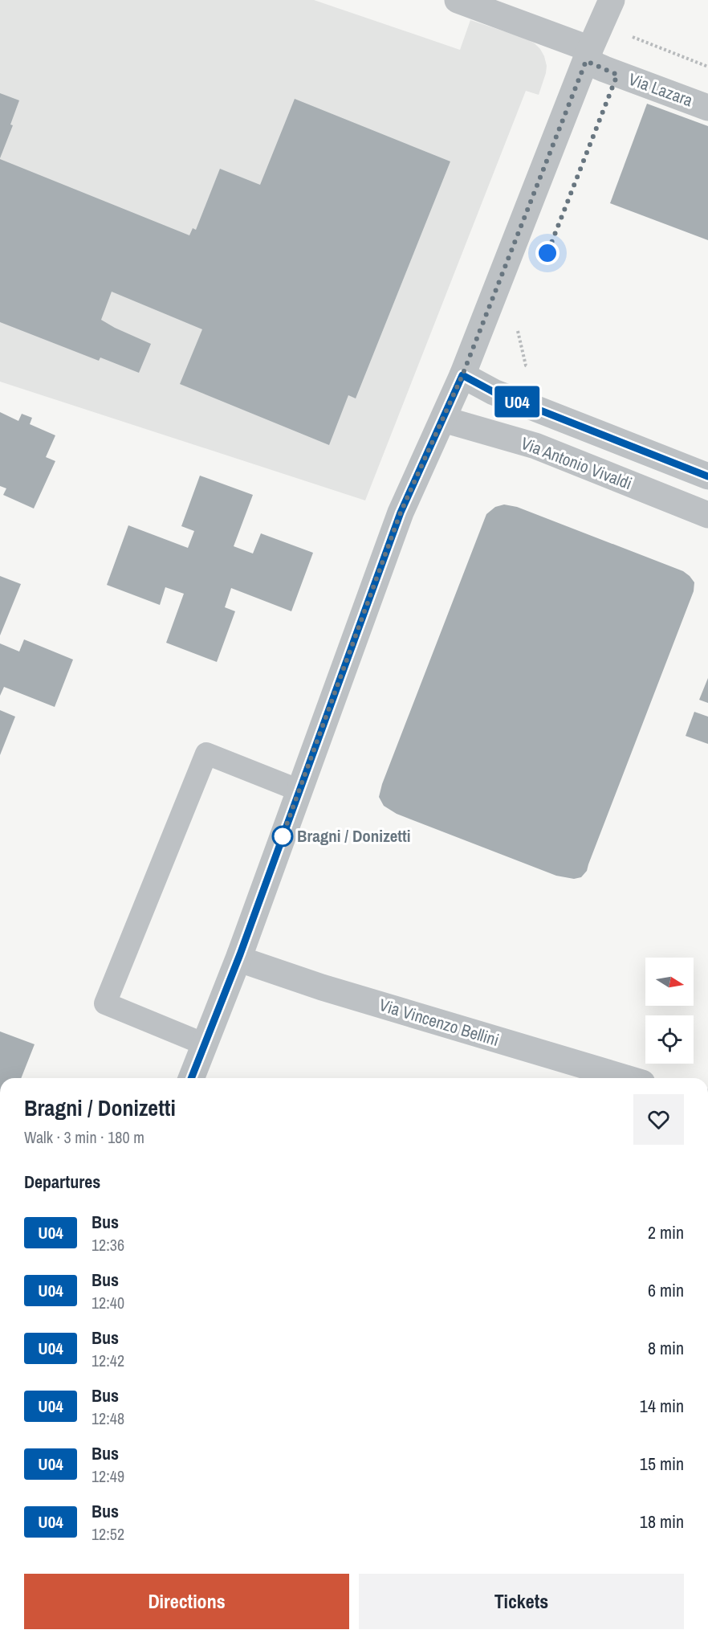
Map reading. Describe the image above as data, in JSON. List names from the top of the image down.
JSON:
{
  "streets": {
    "street": ["Via Lazara", "Via Antonio Vivaldi", "Via Vincenzo Bellini"]
  },
  "places": ["Bragni / Donizetti"],
  "lines": ["bus line U04"],
  "north": "right",
  "page": {
    "on_map": "U04",
    "heading": [
      ["Bragni / Donizetti", "Walk · 3 min · 180 m"],
      "Departures"
    ],
    "list": [
      {
        "mark": "U04",
        "name": "Bus",
        "note": "12:36",
        "value": "2 min"
      },
      {
        "mark": "U04",
        "name": "Bus",
        "note": "12:40",
        "value": "6 min"
      },
      {
        "mark": "U04",
        "name": "Bus",
        "note": "12:42",
        "value": "8 min"
      },
      {
        "mark": "U04",
        "name": "Bus",
        "note": "12:48",
        "value": "14 min"
      },
      {
        "mark": "U04",
        "name": "Bus",
        "note": "12:49",
        "value": "15 min"
      },
      {
        "mark": "U04",
        "name": "Bus",
        "note": "12:52",
        "value": "18 min"
      }
    ],
    "buttons": ["Directions", "Tickets"]
  }
}
